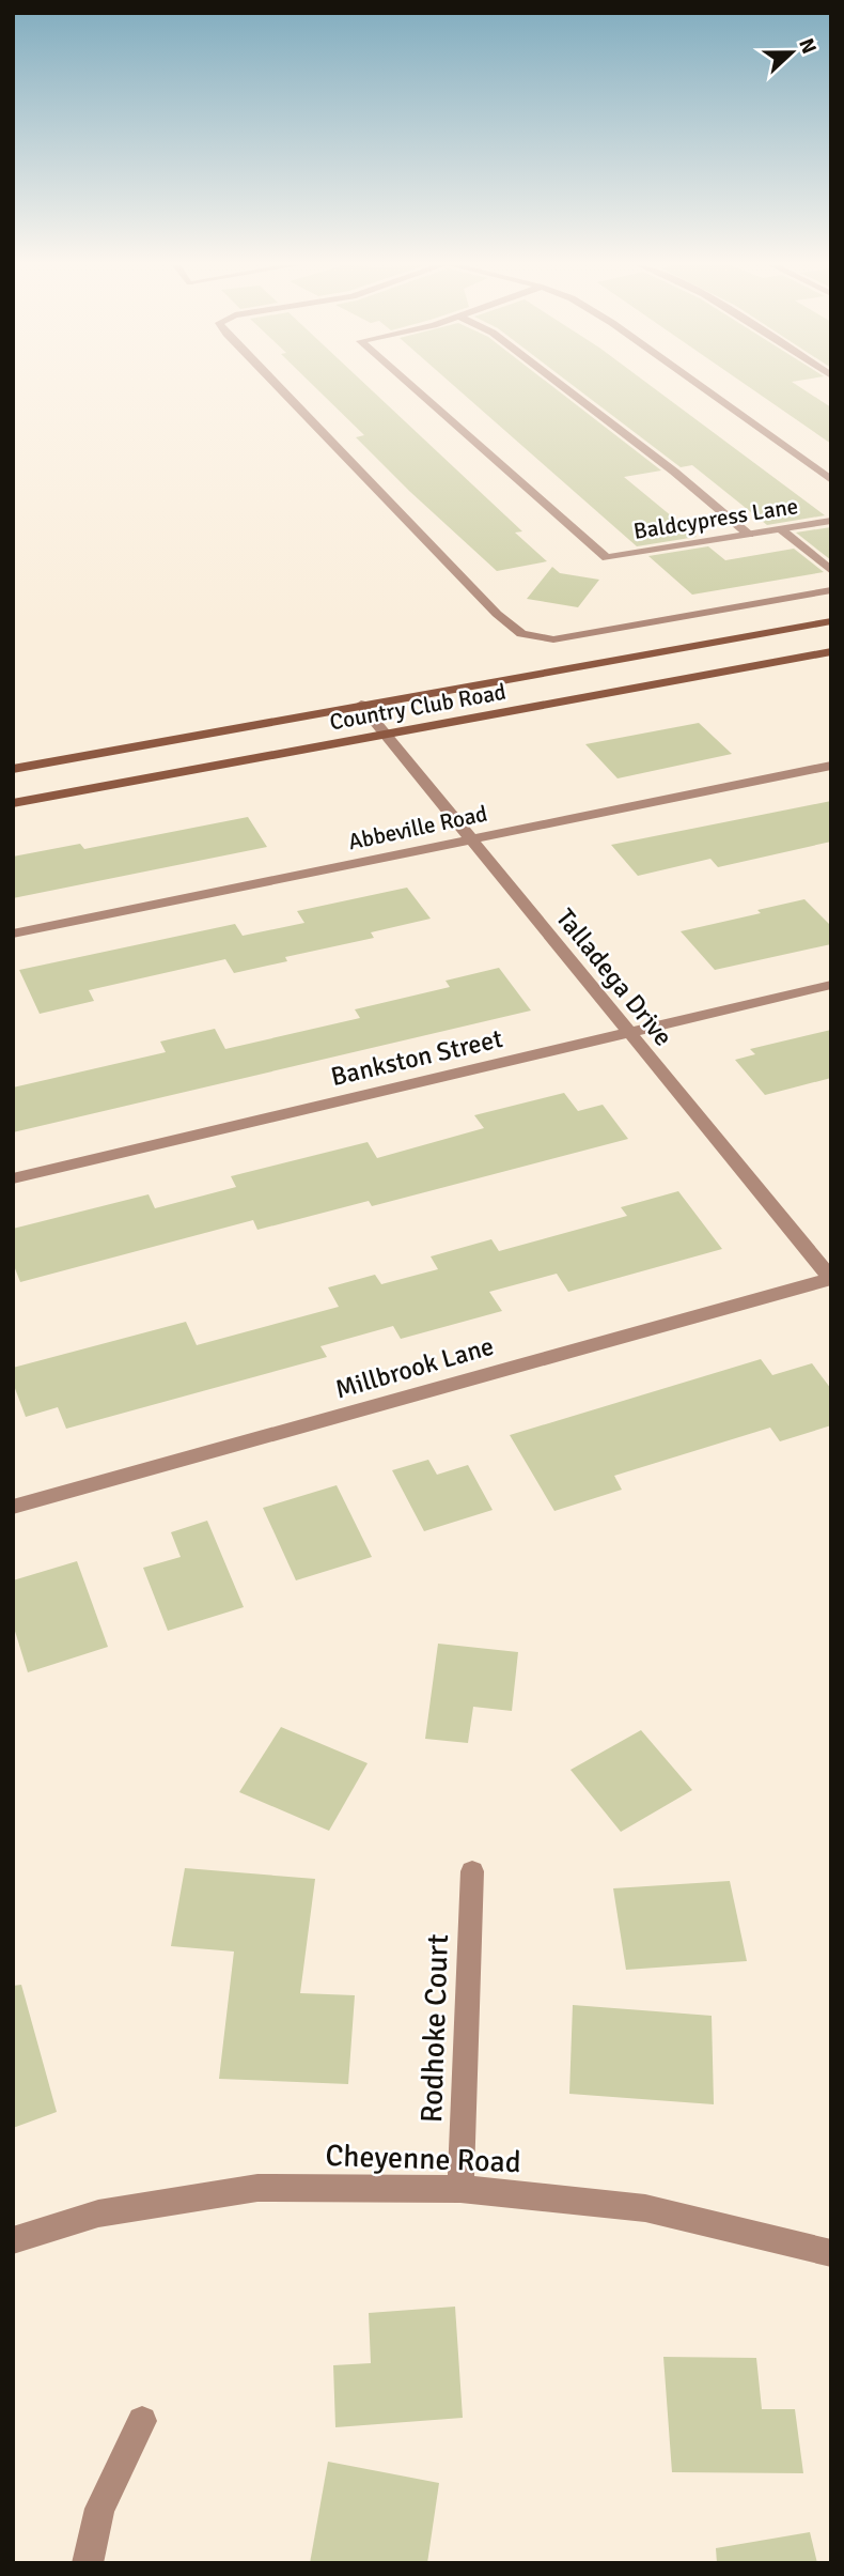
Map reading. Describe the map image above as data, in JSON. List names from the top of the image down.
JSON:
{
  "streets": {
    "main road": ["Country Club Road"],
    "street": [
      "Baldcypress Lane",
      "Abbeville Road",
      "Talladega Drive",
      "Bankston Street",
      "Millbrook Lane",
      "Rodhoke Court",
      "Cheyenne Road"
    ]
  },
  "crossings": [
    ["Country Club Road", "Talladega Drive"],
    ["Abbeville Road", "Talladega Drive"],
    ["Talladega Drive", "Bankston Street"],
    ["Talladega Drive", "Millbrook Lane"],
    ["Rodhoke Court", "Cheyenne Road"]
  ],
  "north": "right"
}
